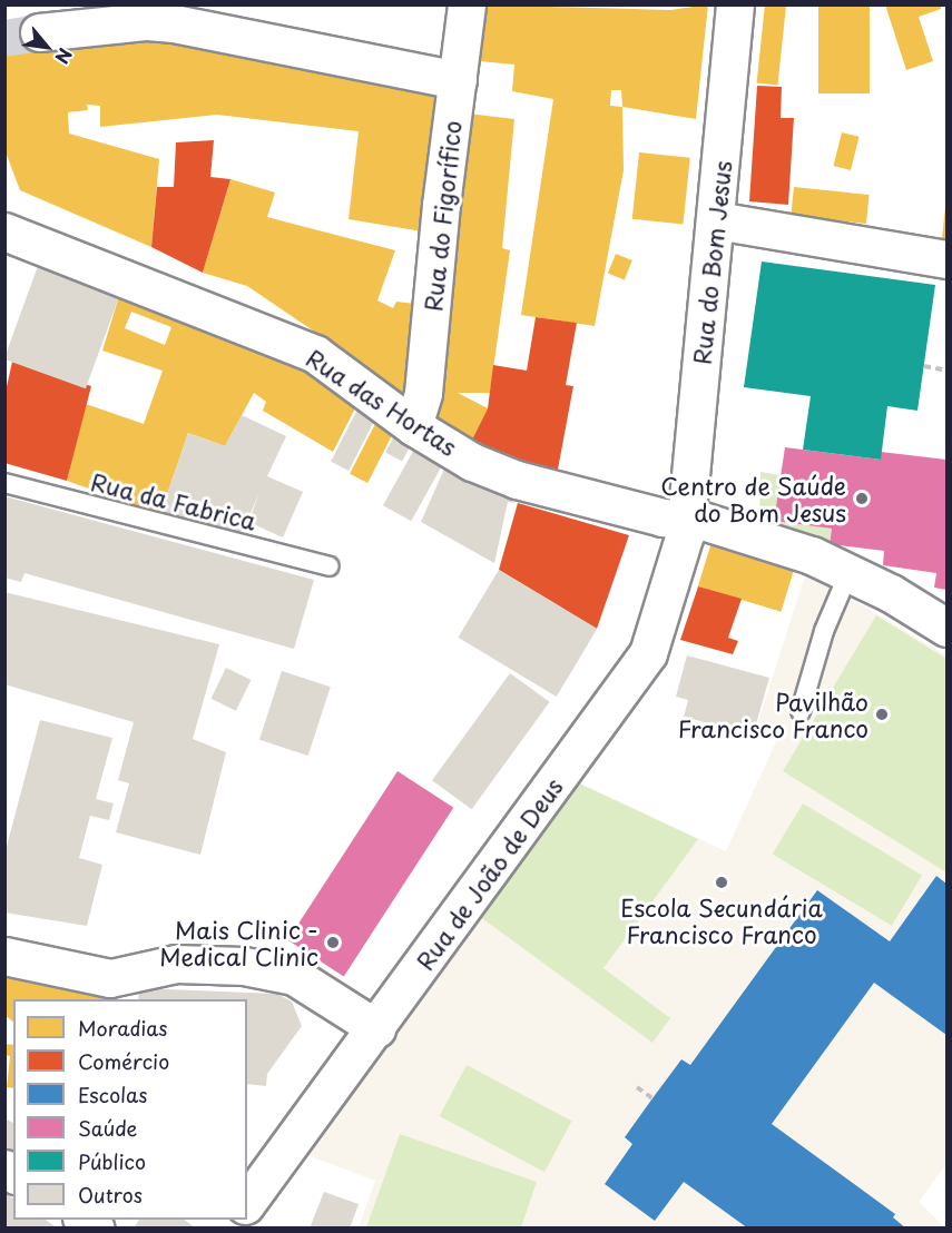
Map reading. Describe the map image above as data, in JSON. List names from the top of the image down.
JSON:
{
  "streets": {
    "street": [
      "Rua do Figorífico",
      "Rua do Bom Jesus",
      "Rua das Hortas",
      "Rua de João de Deus"
    ],
    "lane": ["Rua da Fabrica"]
  },
  "crossings": [
    ["Rua do Figorífico", "Rua das Hortas"],
    ["Rua do Bom Jesus", "Rua das Hortas"],
    ["Rua do Bom Jesus", "Rua de João de Deus"],
    ["Rua das Hortas", "Rua de João de Deus"]
  ],
  "places": [
    "Centro de Saúde do Bom Jesus",
    "Pavilhão Francisco Franco",
    "Escola Secundária Francisco Franco",
    "Mais Clinic - Medical Clinic"
  ],
  "legend": [
    "Moradias",
    "Comércio",
    "Escolas",
    "Saúde",
    "Público",
    "Outros"
  ],
  "north": "bottom right"
}
